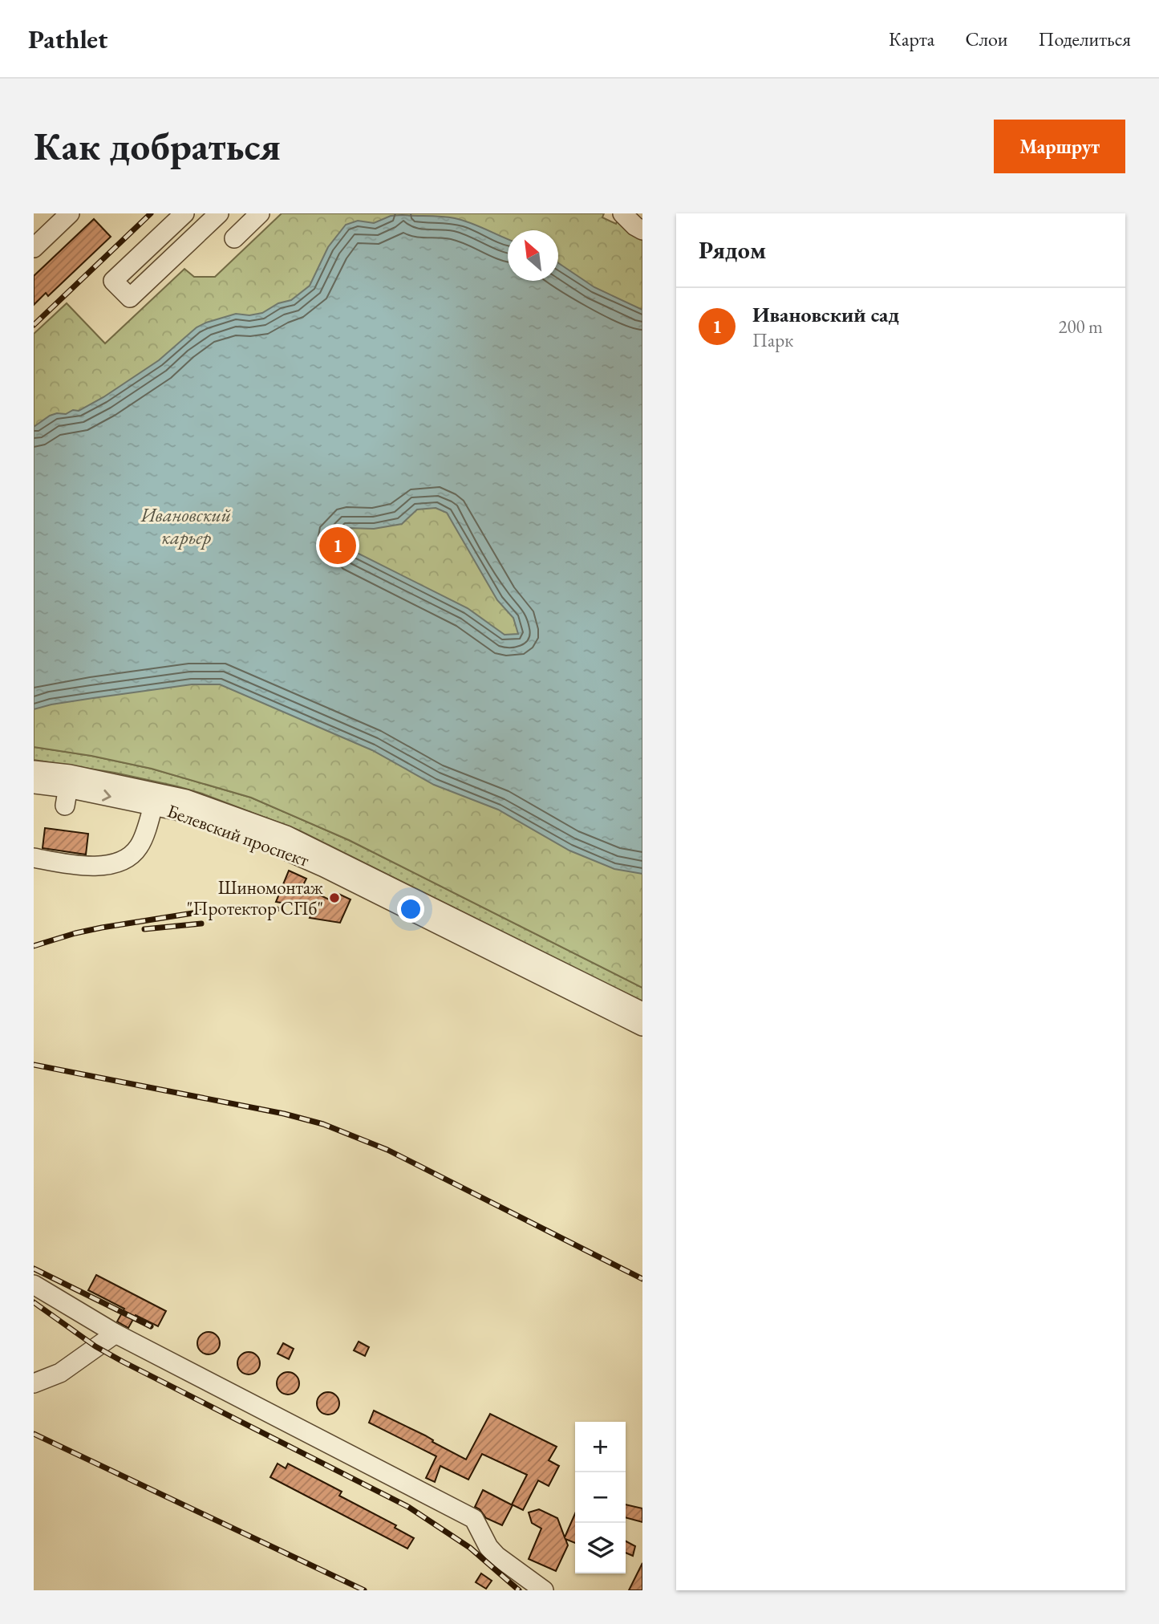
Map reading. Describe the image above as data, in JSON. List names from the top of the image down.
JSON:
{
  "streets": {
    "street": ["Белевский проспект"]
  },
  "water": ["Ивановский карьер"],
  "places": ["Шиномонтаж \"Протектор СПб\""],
  "north": "top left",
  "page": {
    "header": "Pathlet",
    "nav": ["Карта", "Слои", "Поделиться"],
    "buttons": "Маршрут",
    "title": "Как добраться",
    "heading": "Рядом",
    "list": [
      {
        "mark": "1",
        "name": "Ивановский сад",
        "note": "Парк",
        "value": "200 m"
      }
    ],
    "pins": "1",
    "map_buttons": ["+", "−"]
  }
}
